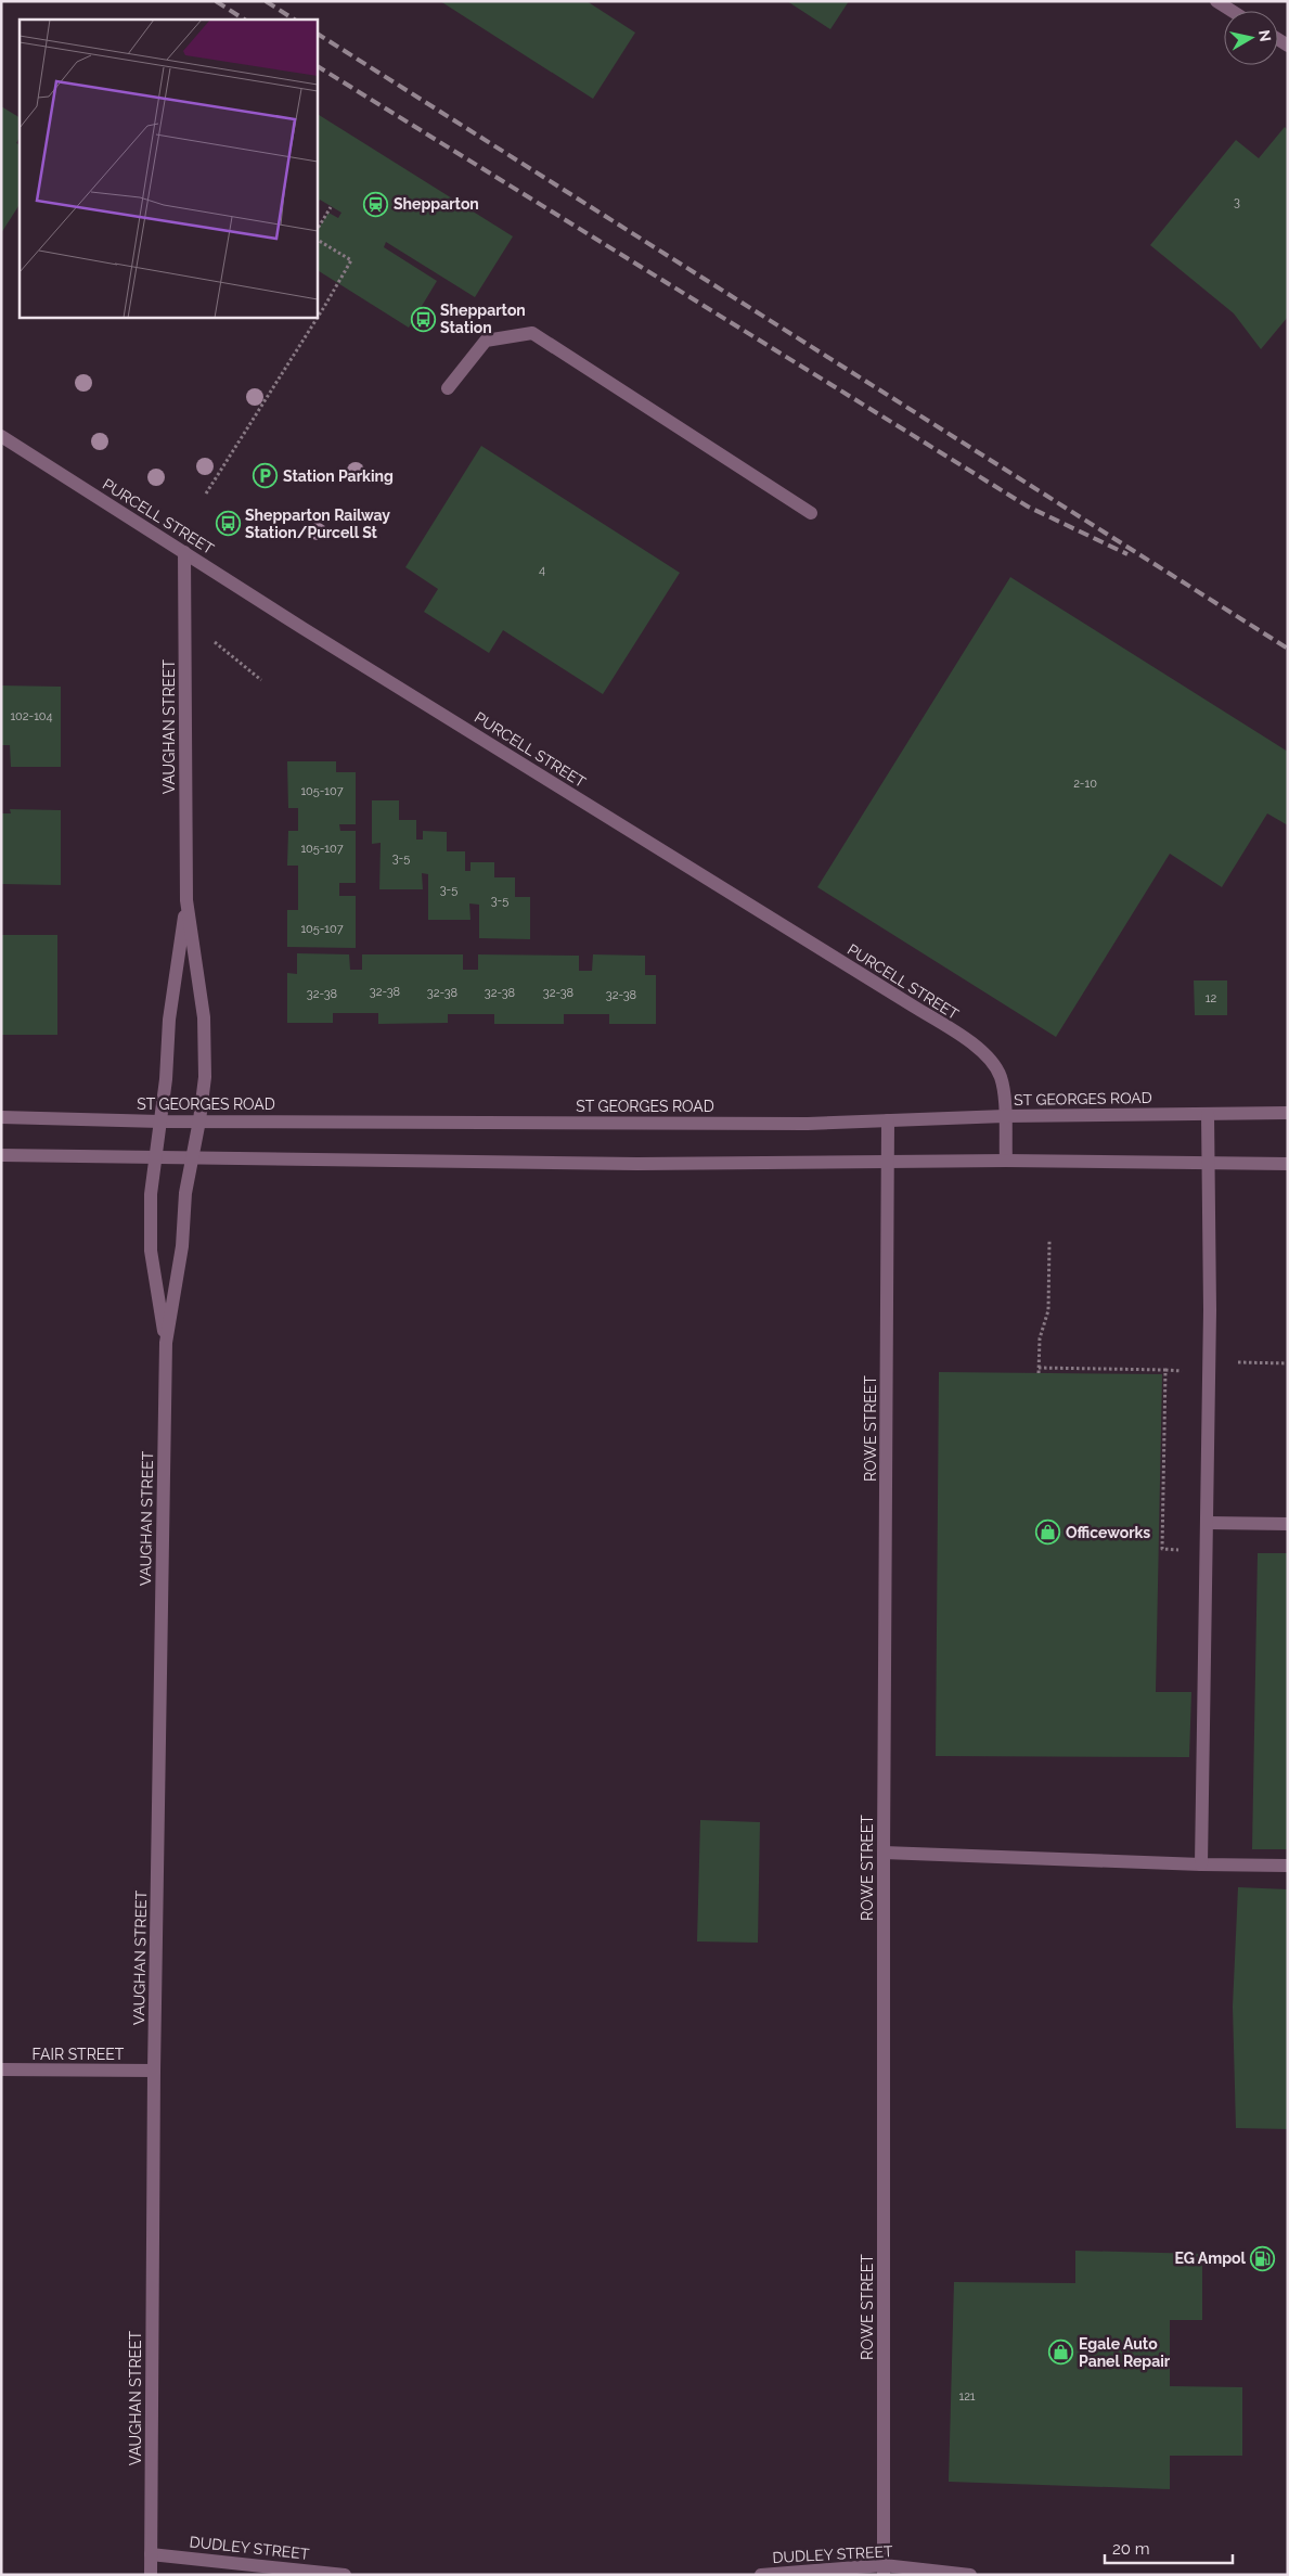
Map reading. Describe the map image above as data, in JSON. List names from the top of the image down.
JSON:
{
  "streets": {
    "street": [
      "PURCELL STREET",
      "VAUGHAN STREET",
      "ST GEORGES ROAD",
      "ROWE STREET",
      "FAIR STREET",
      "DUDLEY STREET"
    ]
  },
  "crossings": [
    ["PURCELL STREET", "VAUGHAN STREET"],
    ["PURCELL STREET", "ST GEORGES ROAD"],
    ["VAUGHAN STREET", "ST GEORGES ROAD"],
    ["VAUGHAN STREET", "FAIR STREET"],
    ["VAUGHAN STREET", "DUDLEY STREET"],
    ["ST GEORGES ROAD", "ROWE STREET"],
    ["ROWE STREET", "DUDLEY STREET"]
  ],
  "places": {
    "station": ["Shepparton"],
    "bus stop": ["Shepparton Station", "Shepparton Railway Station/Purcell St"],
    "parking": ["Station Parking"],
    "shop": ["Officeworks", "Egale Auto Panel Repair"],
    "fuel station": ["EG Ampol"]
  },
  "house_numbers": [
    "3",
    "4",
    "102-104",
    "2-10",
    "105-107",
    "105-107",
    "3-5",
    "3-5",
    "3-5",
    "105-107",
    "32-38",
    "32-38",
    "32-38",
    "32-38",
    "32-38",
    "32-38",
    "12",
    "121"
  ],
  "scale_bar": "20 m",
  "north": "right"
}
